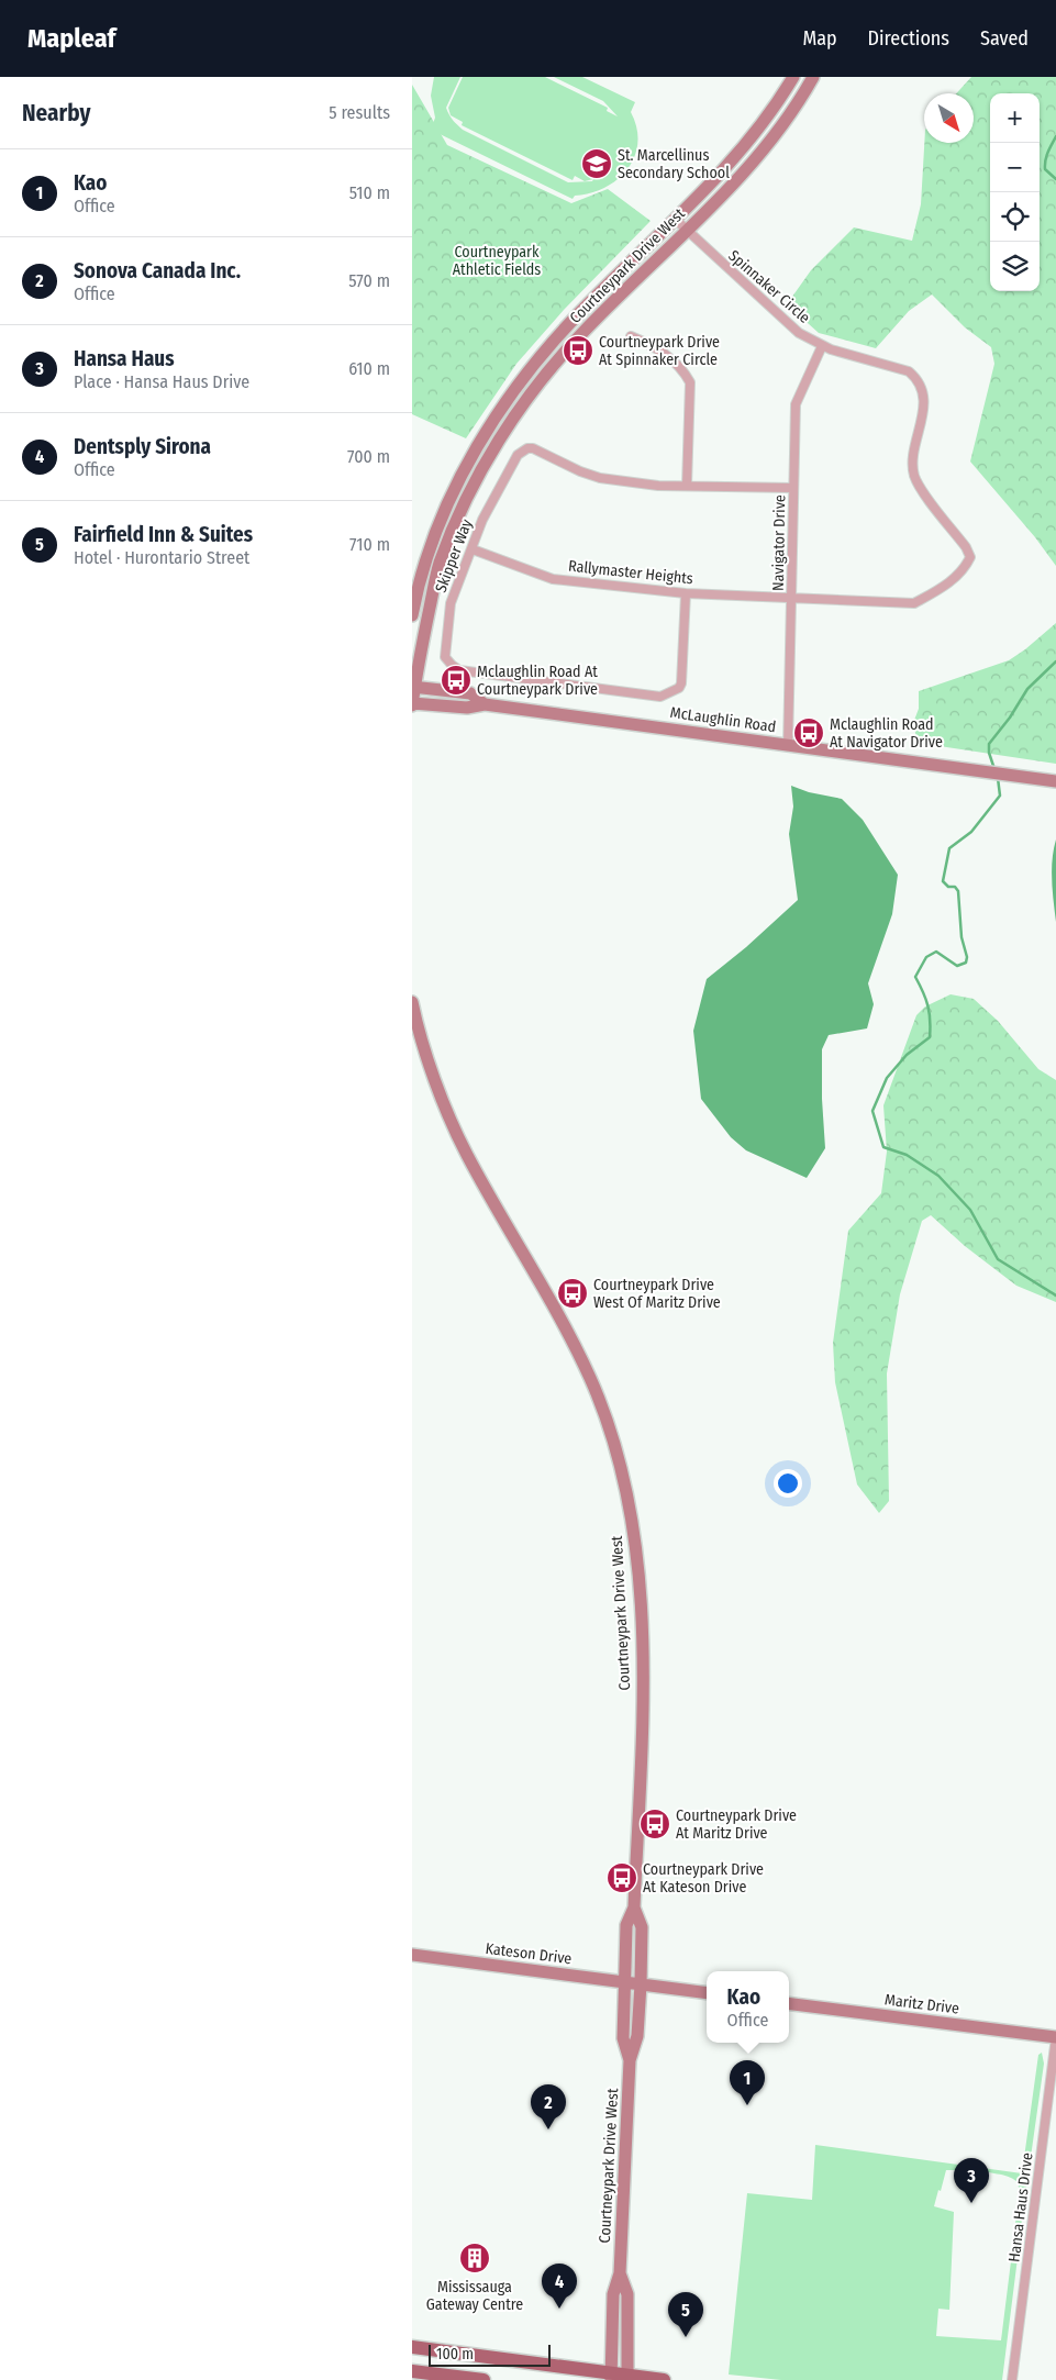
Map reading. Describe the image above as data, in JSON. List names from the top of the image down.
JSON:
{
  "streets": {
    "main road": [
      "Courtneypark Drive West",
      "McLaughlin Road",
      "Kateson Drive",
      "Maritz Drive"
    ],
    "street": [
      "Spinnaker Circle",
      "Navigator Drive",
      "Skipper Way",
      "Rallymaster Heights",
      "Hansa Haus Drive"
    ]
  },
  "crossings": [
    ["Courtneypark Drive West", "Spinnaker Circle"],
    ["Courtneypark Drive West", "McLaughlin Road"],
    ["Courtneypark Drive West", "Kateson Drive"],
    ["Spinnaker Circle", "Navigator Drive"],
    ["Spinnaker Circle", "Rallymaster Heights"],
    ["Navigator Drive", "Skipper Way"],
    ["Navigator Drive", "Rallymaster Heights"],
    ["Navigator Drive", "McLaughlin Road"],
    ["Skipper Way", "Rallymaster Heights"],
    ["Maritz Drive", "Hansa Haus Drive"]
  ],
  "parks": ["Courtneypark Athletic Fields"],
  "places": {
    "school or university": ["St. Marcellinus Secondary School"],
    "bus stop": [
      "Courtneypark Drive At Spinnaker Circle",
      "Mclaughlin Road At Courtneypark Drive",
      "Mclaughlin Road At Navigator Drive",
      "Courtneypark Drive West Of Maritz Drive",
      "Courtneypark Drive At Maritz Drive",
      "Courtneypark Drive At Kateson Drive"
    ],
    "building": ["Mississauga Gateway Centre"]
  },
  "scale_bar": "100 m",
  "north": "bottom right",
  "page": {
    "header": "Mapleaf",
    "nav": ["Map", "Directions", "Saved"],
    "heading": ["Nearby", "5 results"],
    "map_buttons": ["+", "−"],
    "list": [
      {
        "mark": "1",
        "name": "Kao",
        "note": "Office",
        "value": "510 m"
      },
      {
        "mark": "2",
        "name": "Sonova Canada Inc.",
        "note": "Office",
        "value": "570 m"
      },
      {
        "mark": "3",
        "name": "Hansa Haus",
        "note": "Place · Hansa Haus Drive",
        "value": "610 m"
      },
      {
        "mark": "4",
        "name": "Dentsply Sirona",
        "note": "Office",
        "value": "700 m"
      },
      {
        "mark": "5",
        "name": "Fairfield Inn & Suites",
        "note": "Hotel · Hurontario Street",
        "value": "710 m"
      }
    ],
    "popup": ["Kao", "Office"],
    "pins": [
      "1",
      "2",
      "3",
      "4",
      "5"
    ],
    "scale": "100 m"
  }
}
